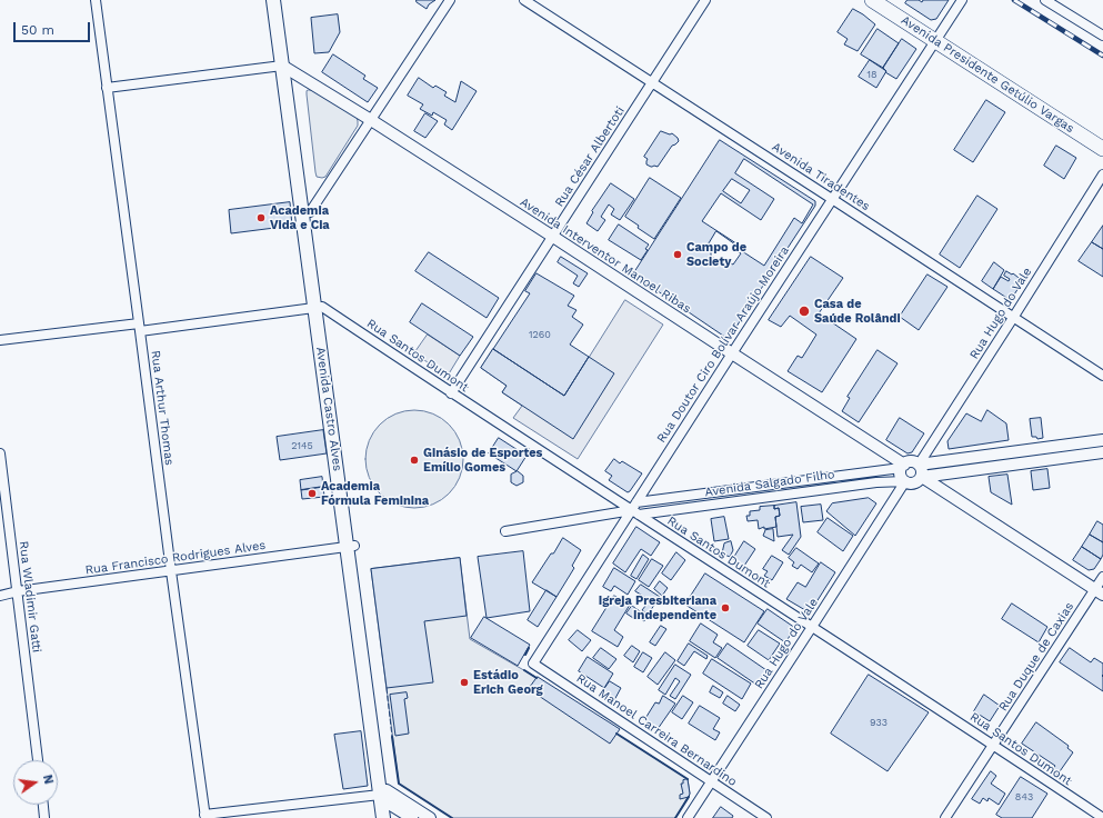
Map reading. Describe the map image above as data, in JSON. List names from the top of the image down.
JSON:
{
  "streets": {
    "main road": ["Avenida Presidente Getúlio Vargas", "Avenida Castro Alves"],
    "street": [
      "Rua César Albertoti",
      "Avenida Tiradentes",
      "Avenida Interventor Manoel Ribas",
      "Rua Hugo do Vale",
      "Rua Doutor Ciro Bolívar Araújo Moreira",
      "Rua Santos Dumont",
      "Rua Arthur Thomas",
      "Avenida Salgado Filho",
      "Rua Francisco Rodrigues Alves",
      "Rua Wladimir Gatti",
      "Rua Duque de Caxias",
      "Rua Manoel Carreira Bernardino"
    ]
  },
  "crossings": [
    ["Avenida Presidente Getúlio Vargas", "Rua Doutor Ciro Bolívar Araújo Moreira"],
    ["Rua César Albertoti", "Avenida Tiradentes"],
    ["Rua César Albertoti", "Avenida Interventor Manoel Ribas"],
    ["Rua César Albertoti", "Rua Santos Dumont"],
    ["Avenida Tiradentes", "Rua Hugo do Vale"],
    ["Avenida Tiradentes", "Rua Doutor Ciro Bolívar Araújo Moreira"],
    ["Avenida Interventor Manoel Ribas", "Rua Hugo do Vale"],
    ["Avenida Interventor Manoel Ribas", "Rua Doutor Ciro Bolívar Araújo Moreira"],
    ["Avenida Interventor Manoel Ribas", "Avenida Castro Alves"],
    ["Avenida Interventor Manoel Ribas", "Avenida Salgado Filho"],
    ["Rua Hugo do Vale", "Rua Santos Dumont"],
    ["Rua Hugo do Vale", "Avenida Salgado Filho"],
    ["Rua Hugo do Vale", "Rua Manoel Carreira Bernardino"],
    ["Rua Doutor Ciro Bolívar Araújo Moreira", "Rua Santos Dumont"],
    ["Rua Doutor Ciro Bolívar Araújo Moreira", "Avenida Salgado Filho"],
    ["Rua Doutor Ciro Bolívar Araújo Moreira", "Rua Manoel Carreira Bernardino"],
    ["Rua Santos Dumont", "Avenida Castro Alves"],
    ["Rua Santos Dumont", "Avenida Salgado Filho"],
    ["Rua Santos Dumont", "Rua Duque de Caxias"],
    ["Rua Arthur Thomas", "Rua Francisco Rodrigues Alves"],
    ["Avenida Castro Alves", "Rua Francisco Rodrigues Alves"],
    ["Rua Francisco Rodrigues Alves", "Rua Wladimir Gatti"]
  ],
  "places": [
    "Academia Vida e Cia",
    "Campo de Society",
    "Casa de Saúde Rolândi",
    "Ginásio de Esportes Emílio Gomes",
    "Academia Fórmula Feminina",
    "Igreja Presbiteriana Independente",
    "Estádio Erich Georg"
  ],
  "house_numbers": [
    "18",
    "1260",
    "2145",
    "933",
    "843"
  ],
  "scale_bar": "50 m",
  "north": "right"
}
